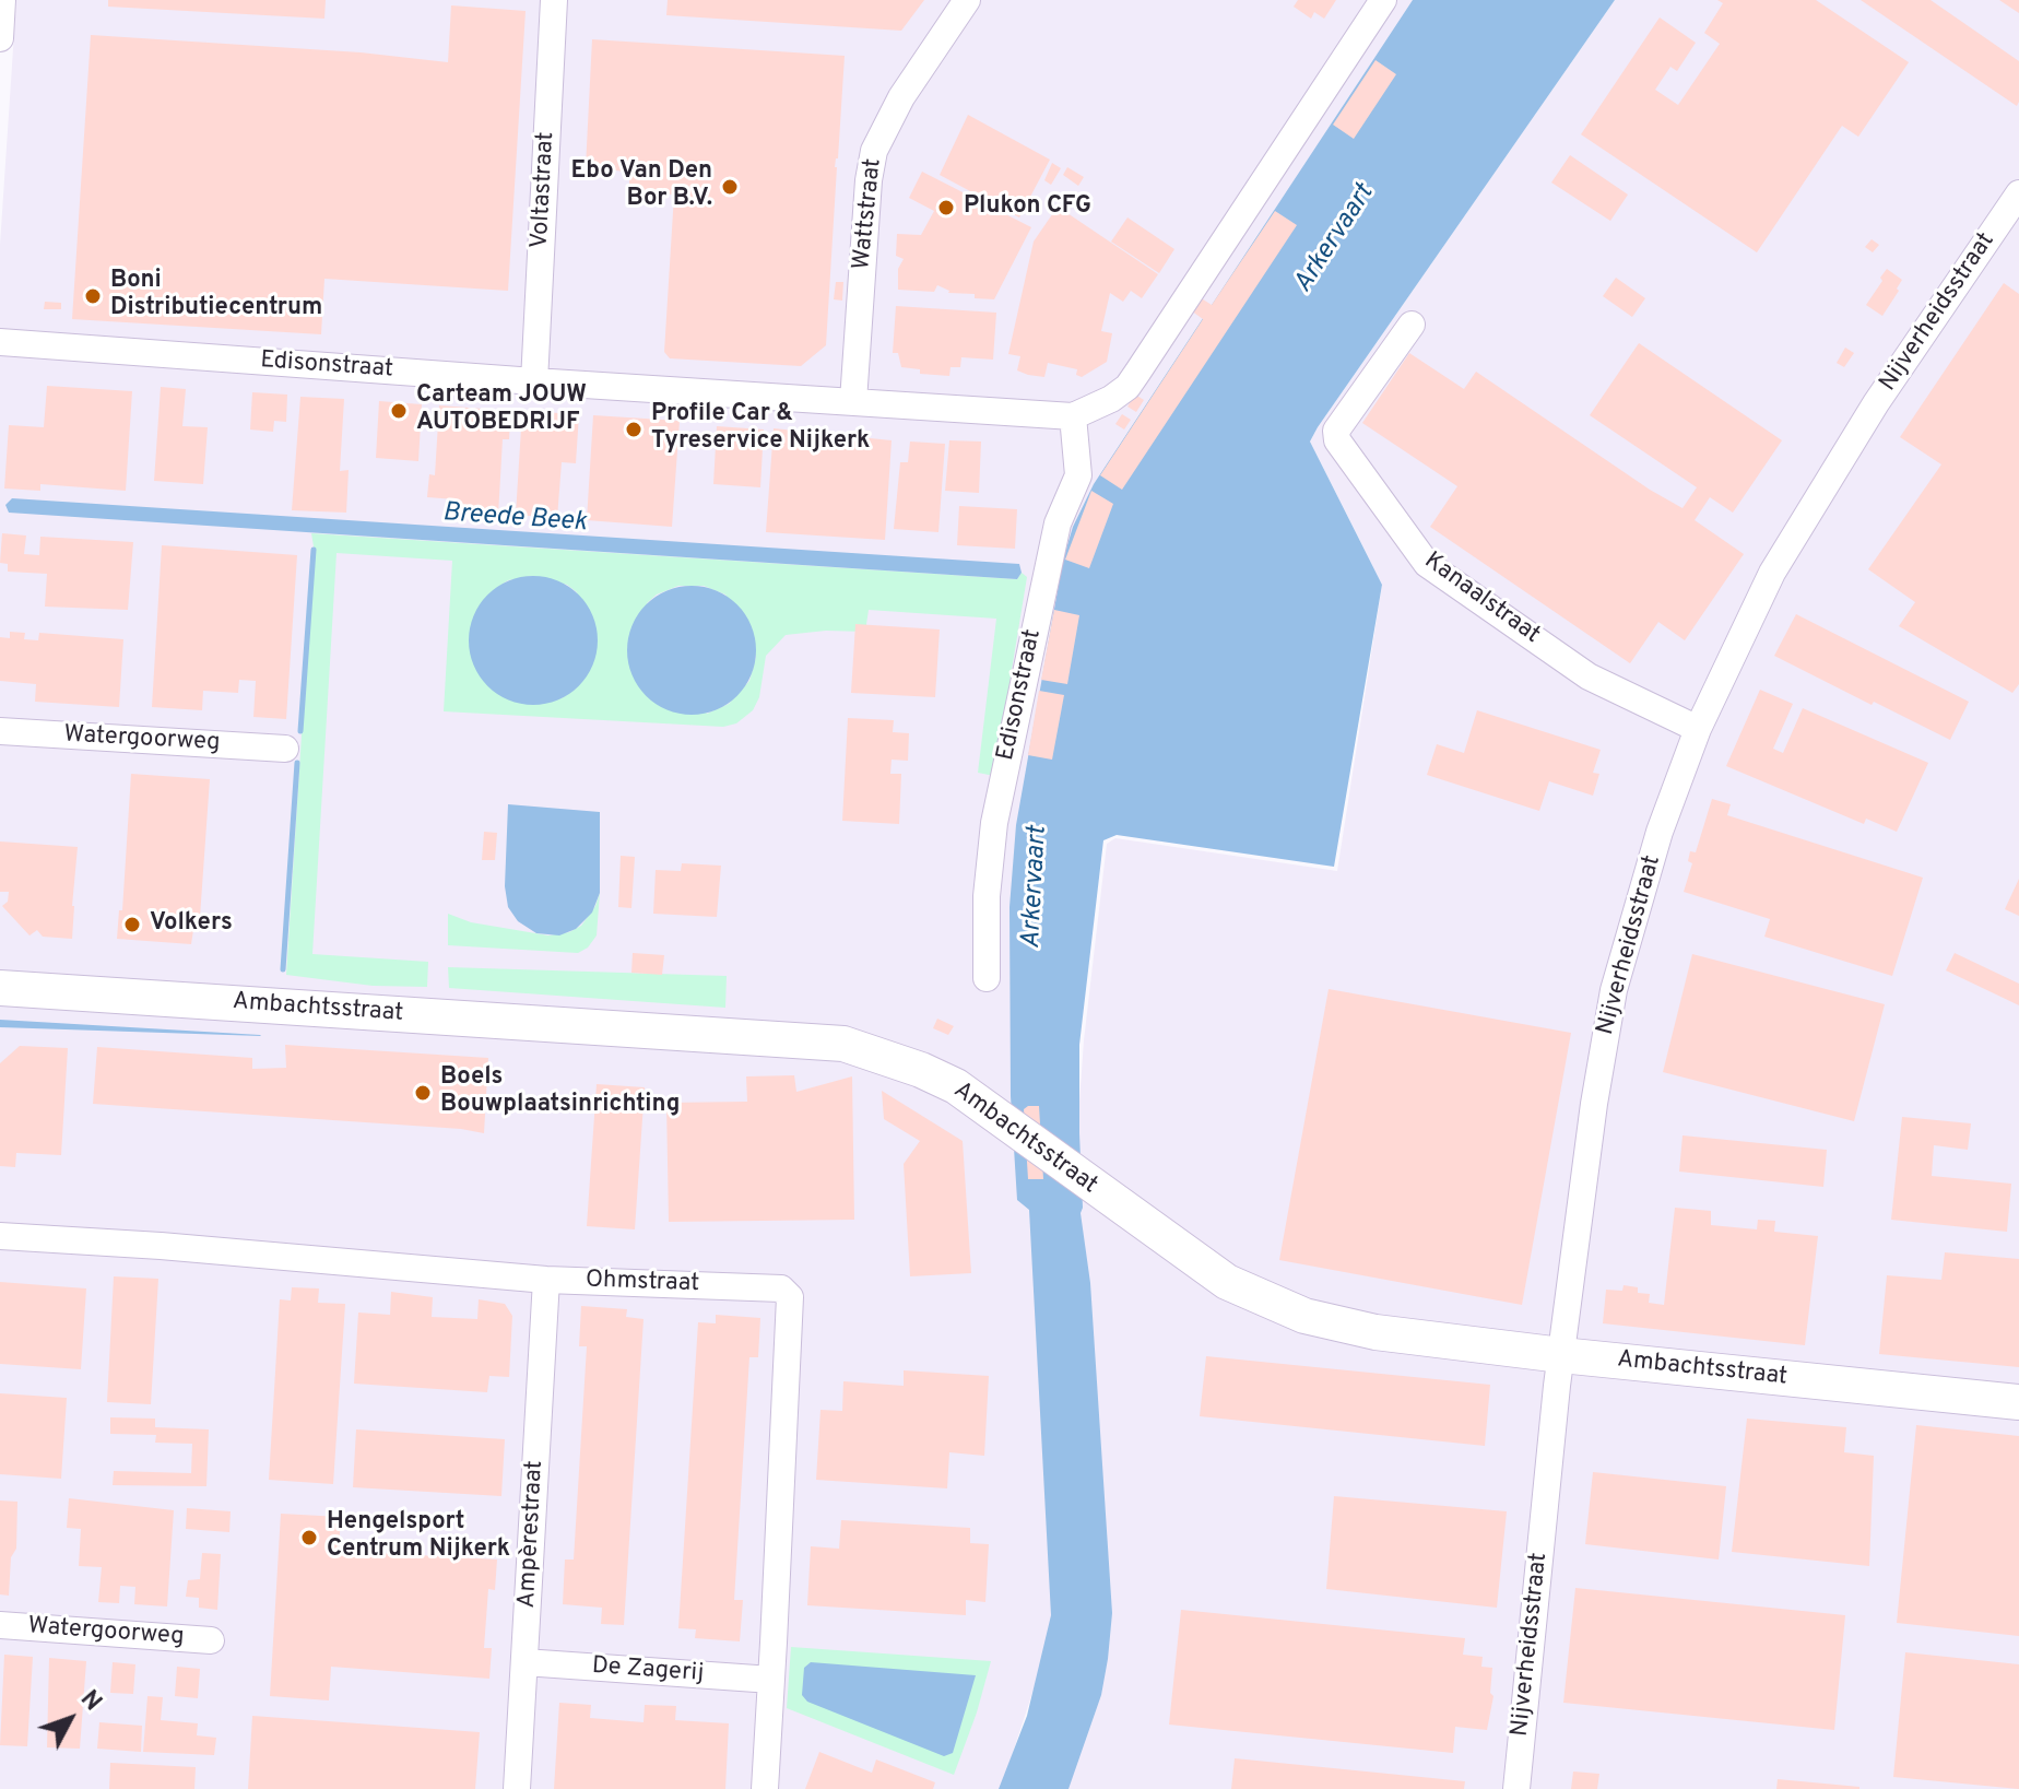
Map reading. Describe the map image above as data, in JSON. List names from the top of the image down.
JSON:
{
  "streets": {
    "main road": ["Ambachtsstraat"],
    "street": [
      "Voltastraat",
      "Wattstraat",
      "Nijverheidsstraat",
      "Edisonstraat",
      "Kanaalstraat",
      "Watergoorweg",
      "Ohmstraat",
      "Ampèrestraat",
      "De Zagerij"
    ]
  },
  "crossings": [
    ["Voltastraat", "Edisonstraat"],
    ["Wattstraat", "Edisonstraat"],
    ["Nijverheidsstraat", "Kanaalstraat"],
    ["Nijverheidsstraat", "Ambachtsstraat"],
    ["Ohmstraat", "Ampèrestraat"],
    ["Ohmstraat", "De Zagerij"],
    ["Ampèrestraat", "De Zagerij"]
  ],
  "water": ["Arkervaart", "Breede Beek"],
  "places": [
    "Ebo Van Den Bor B.V.",
    "Plukon CFG",
    "Boni Distributiecentrum",
    "Carteam JOUW AUTOBEDRIJF",
    "Profile Car & Tyreservice Nijkerk",
    "Volkers",
    "Boels Bouwplaatsinrichting",
    "Hengelsport Centrum Nijkerk"
  ],
  "north": "top right"
}
